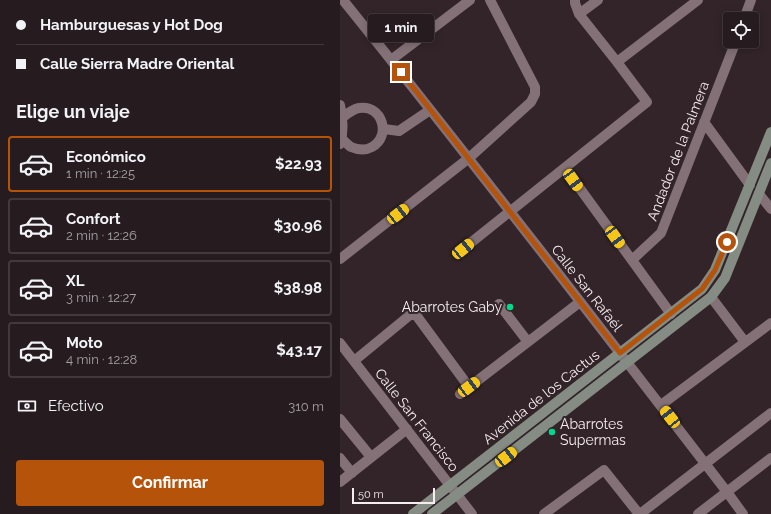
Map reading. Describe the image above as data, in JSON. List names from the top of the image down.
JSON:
{
  "streets": {
    "street": [
      "Andador de la Palmera",
      "Calle San Rafaél",
      "Avenida de los Cactus",
      "Calle San Francisco"
    ]
  },
  "crossings": [
    ["Calle San Rafaél", "Avenida de los Cactus"],
    ["Avenida de los Cactus", "Calle San Francisco"]
  ],
  "places": ["Abarrotes Gaby", "Abarrotes Supermas"],
  "scale_bar": "50 m",
  "page": {
    "banner": ["Hamburguesas y Hot Dog", "Calle Sierra Madre Oriental"],
    "bubble": "1 min",
    "heading": "Elige un viaje",
    "list": [
      {
        "name": "Económico",
        "note": "1 min · 12:25",
        "value": "$22.93"
      },
      {
        "name": "Confort",
        "note": "2 min · 12:26",
        "value": "$30.96"
      },
      {
        "name": "XL",
        "note": "3 min · 12:27",
        "value": "$38.98"
      },
      {
        "name": "Moto",
        "note": "4 min · 12:28",
        "value": "$43.17"
      }
    ],
    "pay": ["Efectivo", "310 m"],
    "buttons": "Confirmar",
    "scale": "50 m"
  }
}
